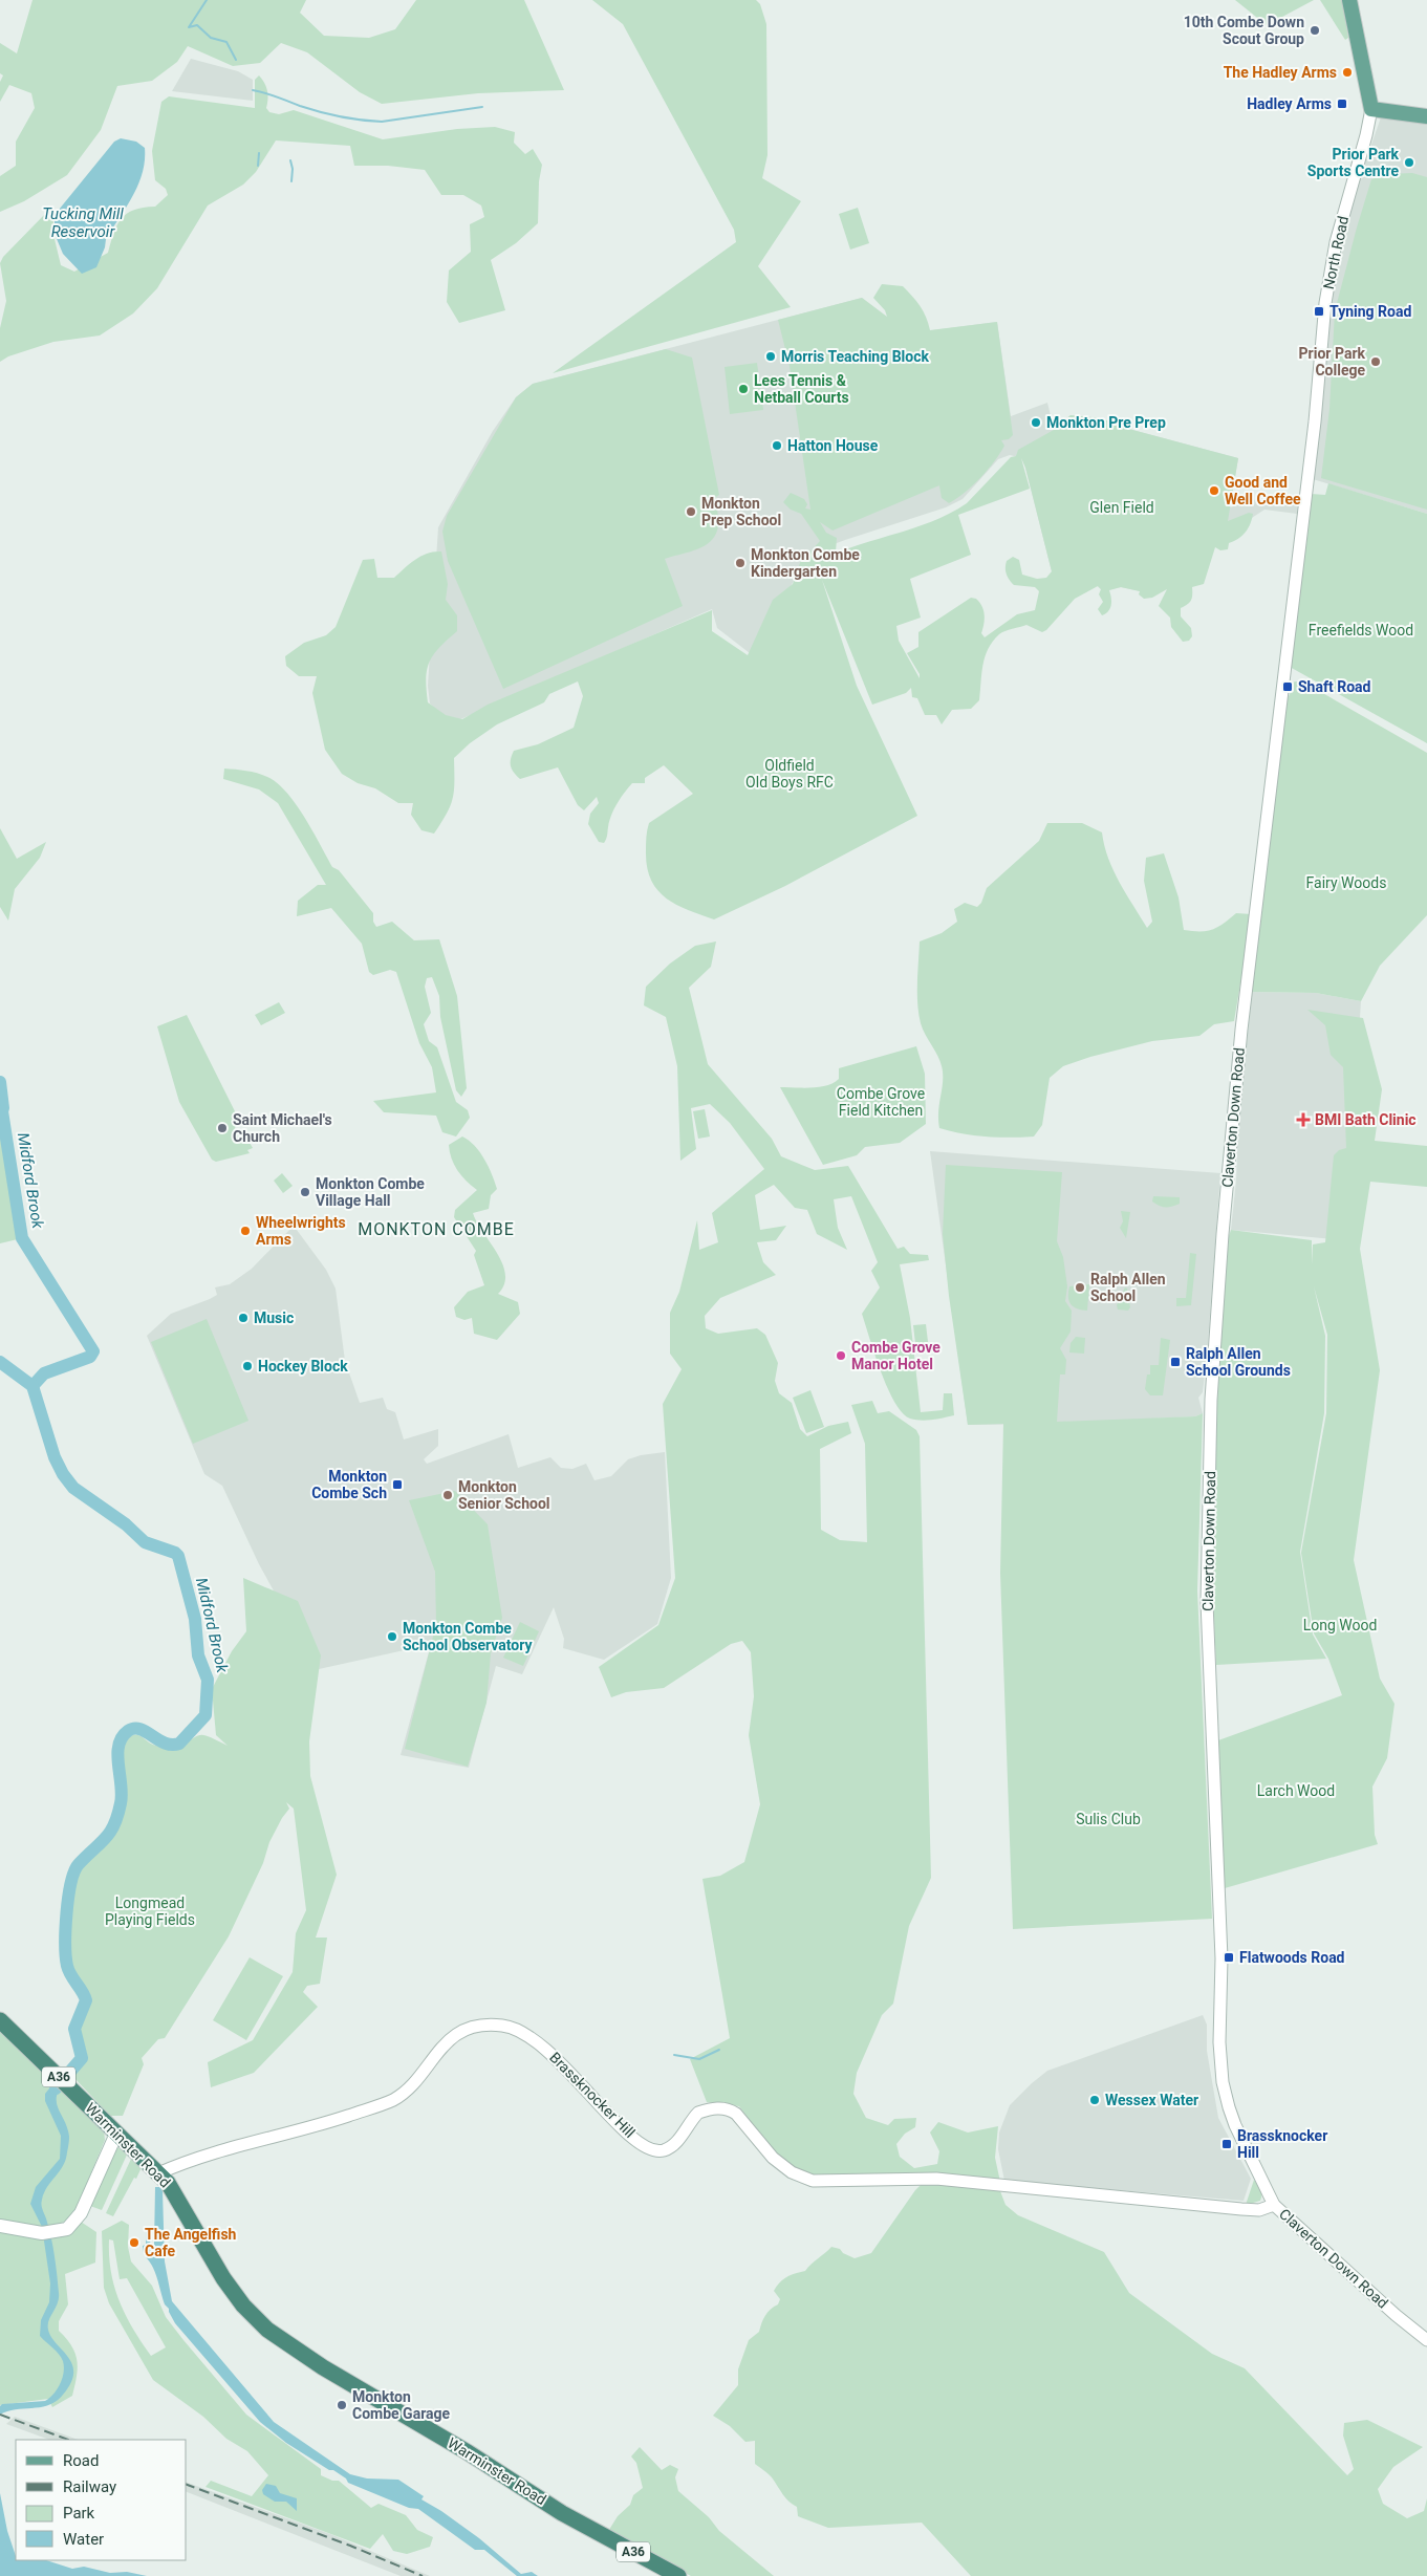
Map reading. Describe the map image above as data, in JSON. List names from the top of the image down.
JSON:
{
  "streets": {
    "highway": ["A36", "Warminster Road"],
    "main road": ["North Road"],
    "street": ["Claverton Down Road", "Brassknocker Hill"]
  },
  "crossings": [
    ["North Road", "Claverton Down Road"],
    ["Claverton Down Road", "Brassknocker Hill"],
    ["Brassknocker Hill", "Warminster Road"]
  ],
  "districts": ["MONKTON COMBE"],
  "water": ["Tucking Mill Reservoir", "Midford Brook"],
  "parks": [
    "Glen Field",
    "Freefields Wood",
    "Oldfield Old Boys RFC",
    "Fairy Woods",
    "Combe Grove Field Kitchen",
    "Long Wood",
    "Larch Wood",
    "Sulis Club",
    "Longmead Playing Fields"
  ],
  "places": {
    "other": [
      "10th Combe Down Scout Group",
      "The Hadley Arms",
      "Prior Park Sports Centre",
      "Morris Teaching Block",
      "Prior Park College",
      "Lees Tennis & Netball Courts",
      "Monkton Pre Prep",
      "Hatton House",
      "Good and Well Coffee",
      "Monkton Prep School",
      "Monkton Combe Kindergarten",
      "Saint Michael's Church",
      "Monkton Combe Village Hall",
      "Wheelwrights Arms",
      "Ralph Allen School",
      "Music",
      "Combe Grove Manor Hotel",
      "Hockey Block",
      "Monkton Senior School",
      "Monkton Combe School Observatory",
      "Wessex Water",
      "The Angelfish Cafe",
      "Monkton Combe Garage"
    ],
    "transit": [
      "Hadley Arms",
      "Tyning Road",
      "Shaft Road",
      "Ralph Allen School Grounds",
      "Monkton Combe Sch",
      "Flatwoods Road",
      "Brassknocker Hill"
    ],
    "health": ["BMI Bath Clinic"]
  },
  "legend": [
    "Road",
    "Railway",
    "Park",
    "Water"
  ]
}
